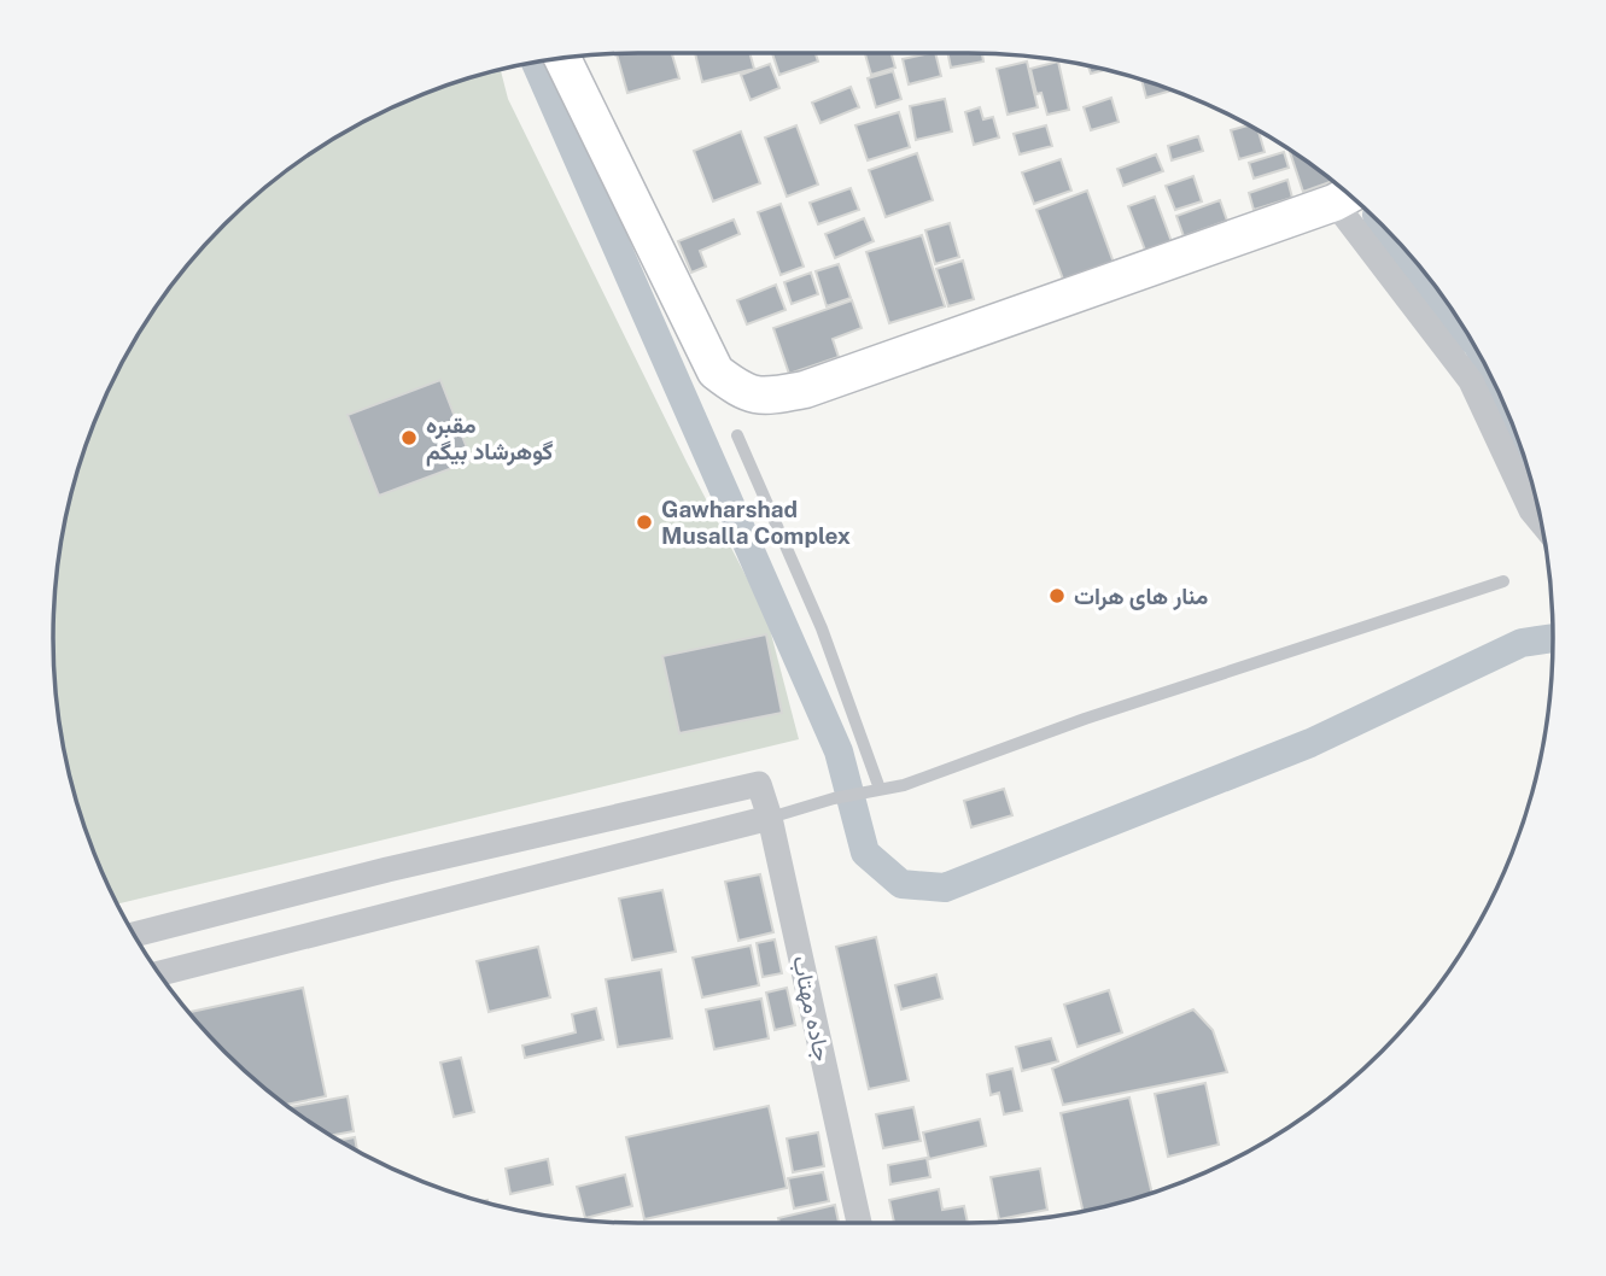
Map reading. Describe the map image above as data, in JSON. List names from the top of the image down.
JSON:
{
  "streets": {
    "street": ["جاده مهتاب"]
  },
  "places": ["مقبره گوهرشاد بیگم", "Gawharshad Musalla Complex", "منار های هرات"]
}
